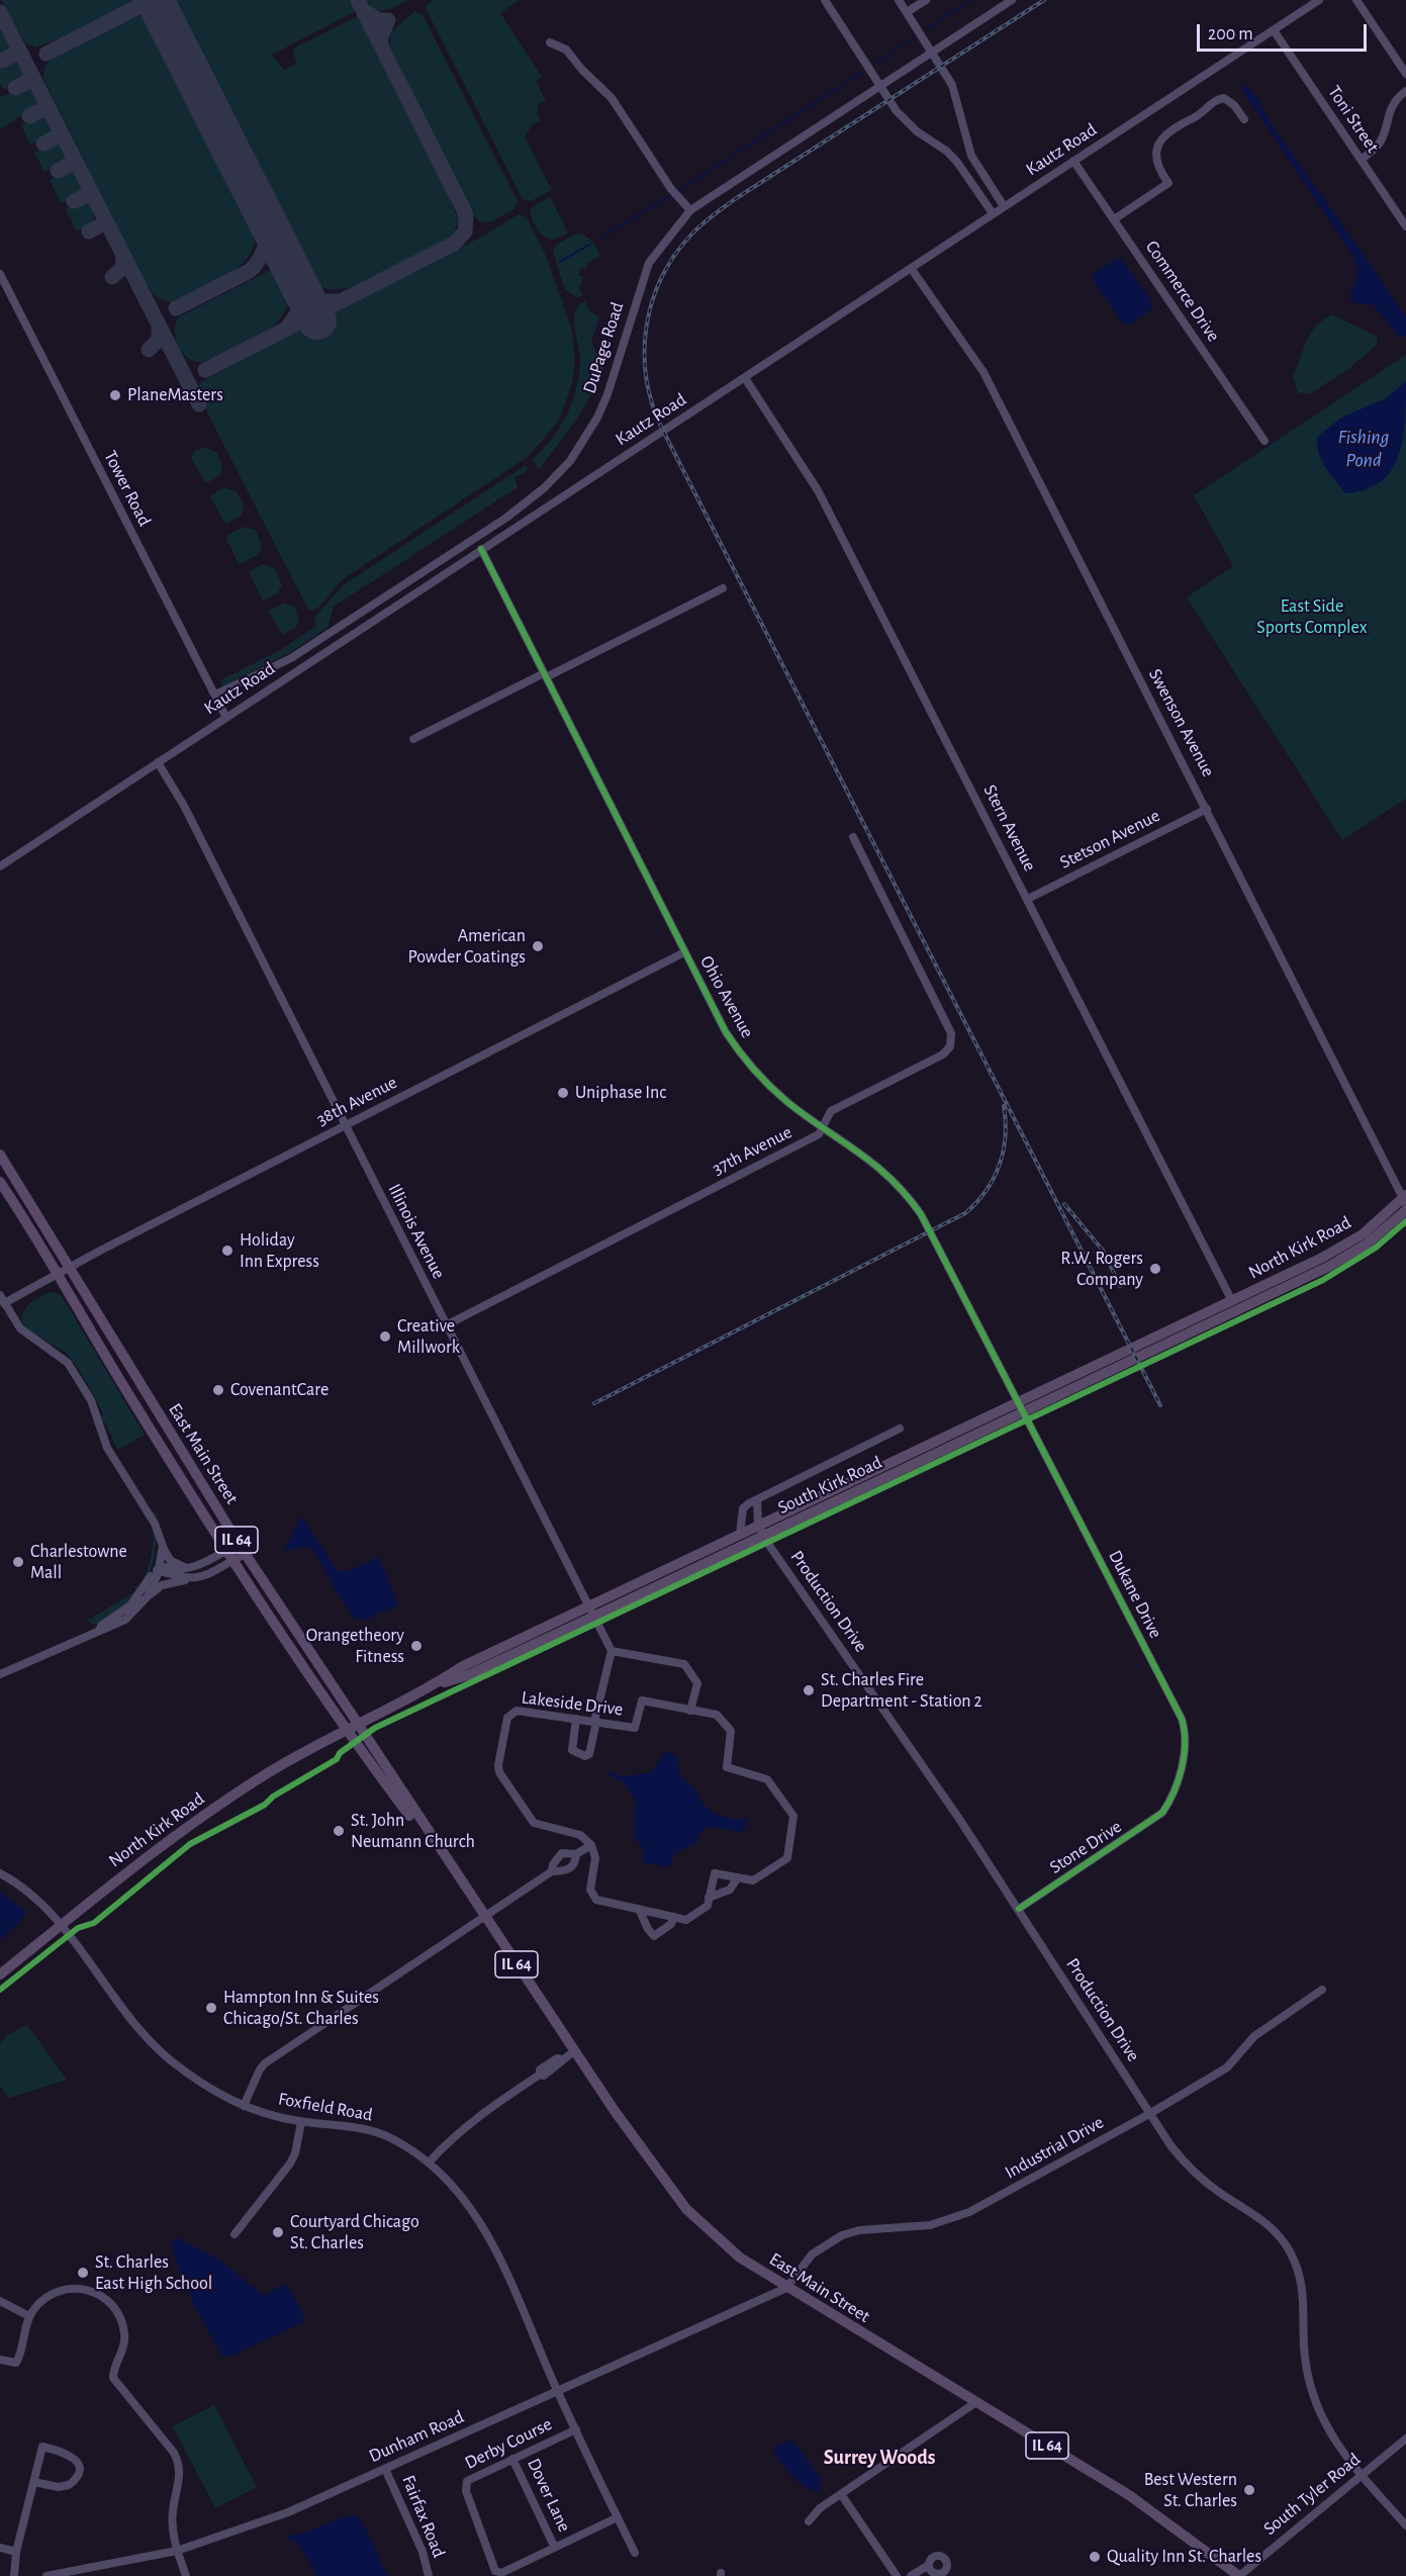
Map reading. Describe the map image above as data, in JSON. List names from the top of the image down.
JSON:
{
  "streets": {
    "main road": [
      "North Kirk Road",
      "East Main Street",
      "South Kirk Road",
      "IL 64"
    ],
    "street": [
      "Toni Street",
      "Kautz Road",
      "Commerce Drive",
      "DuPage Road",
      "Tower Road",
      "Swenson Avenue",
      "Stern Avenue",
      "Stetson Avenue",
      "Ohio Avenue",
      "38th Avenue",
      "37th Avenue",
      "Illinois Avenue",
      "Dukane Drive",
      "Production Drive",
      "Lakeside Drive",
      "Stone Drive",
      "Foxfield Road",
      "Industrial Drive",
      "Dunham Road",
      "Derby Course",
      "South Tyler Road",
      "Dover Lane",
      "Fairfax Road"
    ]
  },
  "crossings": [
    ["Toni Street", "Kautz Road"],
    ["Kautz Road", "Commerce Drive"],
    ["Kautz Road", "Tower Road"],
    ["Kautz Road", "Swenson Avenue"],
    ["Kautz Road", "Stern Avenue"],
    ["Kautz Road", "Ohio Avenue"],
    ["Kautz Road", "Illinois Avenue"],
    ["DuPage Road", "Tower Road"],
    ["Swenson Avenue", "Stetson Avenue"],
    ["Swenson Avenue", "North Kirk Road"],
    ["Stern Avenue", "Stetson Avenue"],
    ["Stern Avenue", "North Kirk Road"],
    ["Stern Avenue", "South Kirk Road"],
    ["Ohio Avenue", "38th Avenue"],
    ["Ohio Avenue", "37th Avenue"],
    ["Ohio Avenue", "South Kirk Road"],
    ["Ohio Avenue", "Dukane Drive"],
    ["38th Avenue", "Illinois Avenue"],
    ["38th Avenue", "East Main Street"],
    ["37th Avenue", "Illinois Avenue"],
    ["Illinois Avenue", "South Kirk Road"],
    ["North Kirk Road", "East Main Street"],
    ["North Kirk Road", "South Kirk Road"],
    ["North Kirk Road", "Foxfield Road"],
    ["East Main Street", "South Kirk Road"],
    ["East Main Street", "Industrial Drive"],
    ["East Main Street", "Dunham Road"],
    ["East Main Street", "South Tyler Road"],
    ["South Kirk Road", "Dukane Drive"],
    ["South Kirk Road", "Production Drive"],
    ["Dukane Drive", "Stone Drive"],
    ["Production Drive", "Stone Drive"],
    ["Production Drive", "Industrial Drive"],
    ["Production Drive", "South Tyler Road"],
    ["Foxfield Road", "Dunham Road"],
    ["Foxfield Road", "Derby Course"],
    ["Industrial Drive", "Dunham Road"],
    ["Dunham Road", "Fairfax Road"],
    ["Derby Course", "Dover Lane"]
  ],
  "districts": ["Surrey Woods"],
  "water": ["Fishing Pond"],
  "parks": ["East Side Sports Complex"],
  "places": [
    "PlaneMasters",
    "American Powder Coatings",
    "Uniphase Inc",
    "Holiday Inn Express",
    "R.W. Rogers Company",
    "Creative Millwork",
    "CovenantCare",
    "Charlestowne Mall",
    "Orangetheory Fitness",
    "St. Charles Fire Department - Station 2",
    "St. John Neumann Church",
    "Hampton Inn & Suites Chicago/St. Charles",
    "Courtyard Chicago St. Charles",
    "St. Charles East High School",
    "Best Western St. Charles",
    "Quality Inn St. Charles"
  ],
  "scale_bar": "200 m"
}
